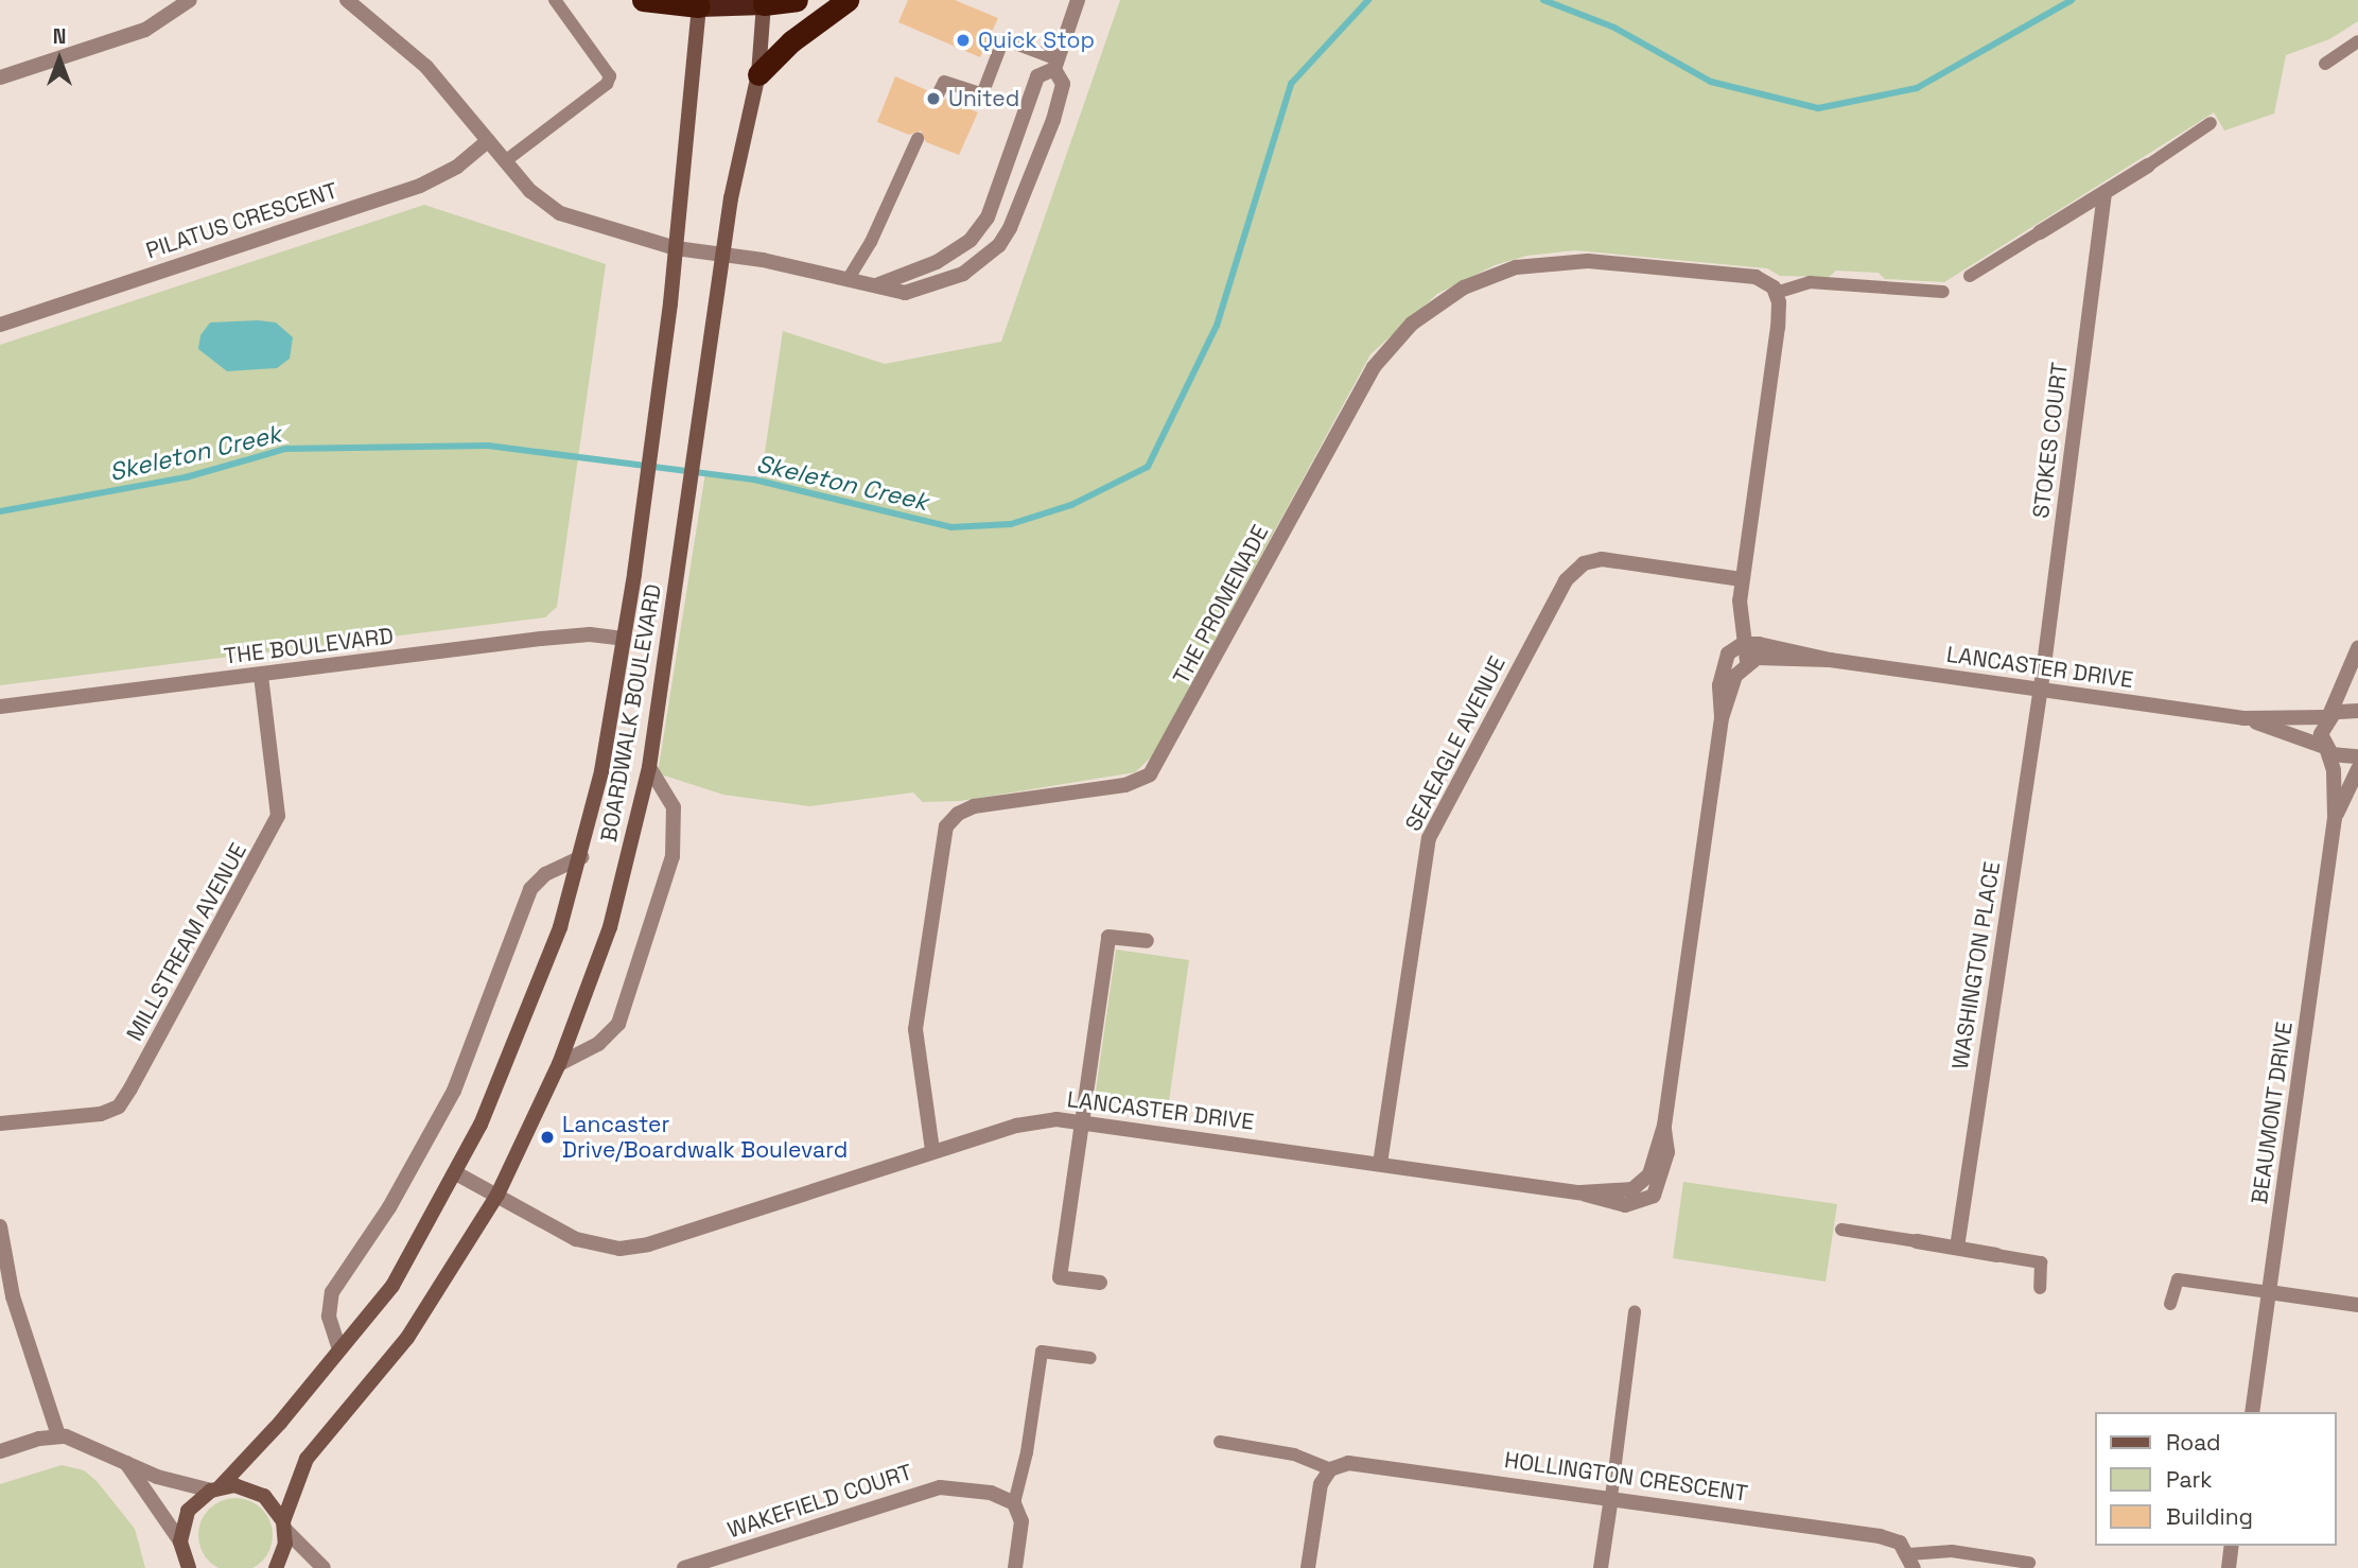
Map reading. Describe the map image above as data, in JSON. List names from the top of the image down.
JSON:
{
  "streets": {
    "main road": ["BOARDWALK BOULEVARD"],
    "street": [
      "PILATUS CRESCENT",
      "STOKES COURT",
      "THE PROMENADE",
      "THE BOULEVARD",
      "LANCASTER DRIVE",
      "SEAEAGLE AVENUE",
      "MILLSTREAM AVENUE",
      "WASHINGTON PLACE",
      "BEAUMONT DRIVE",
      "HOLLINGTON CRESCENT",
      "WAKEFIELD COURT"
    ]
  },
  "crossings": [
    ["STOKES COURT", "LANCASTER DRIVE"],
    ["STOKES COURT", "WASHINGTON PLACE"],
    ["THE PROMENADE", "LANCASTER DRIVE"],
    ["THE BOULEVARD", "BOARDWALK BOULEVARD"],
    ["THE BOULEVARD", "MILLSTREAM AVENUE"],
    ["LANCASTER DRIVE", "BOARDWALK BOULEVARD"],
    ["LANCASTER DRIVE", "SEAEAGLE AVENUE"],
    ["LANCASTER DRIVE", "WASHINGTON PLACE"]
  ],
  "water": ["Skeleton Creek"],
  "places": ["Quick Stop", "United", "Lancaster Drive/Boardwalk Boulevard"],
  "legend": ["Road", "Park", "Building"],
  "north": "top"
}
